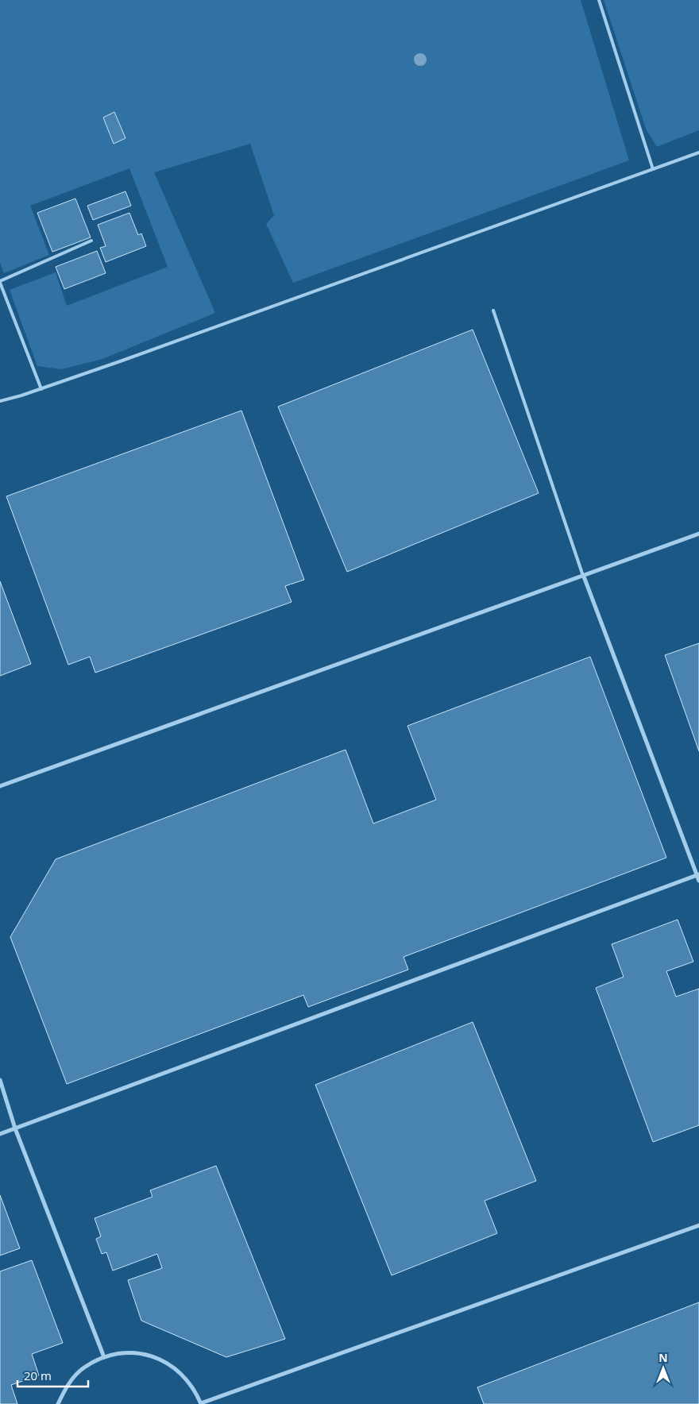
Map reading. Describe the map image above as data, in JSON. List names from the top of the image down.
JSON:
{
  "scale_bar": "20 m",
  "north": "top"
}
